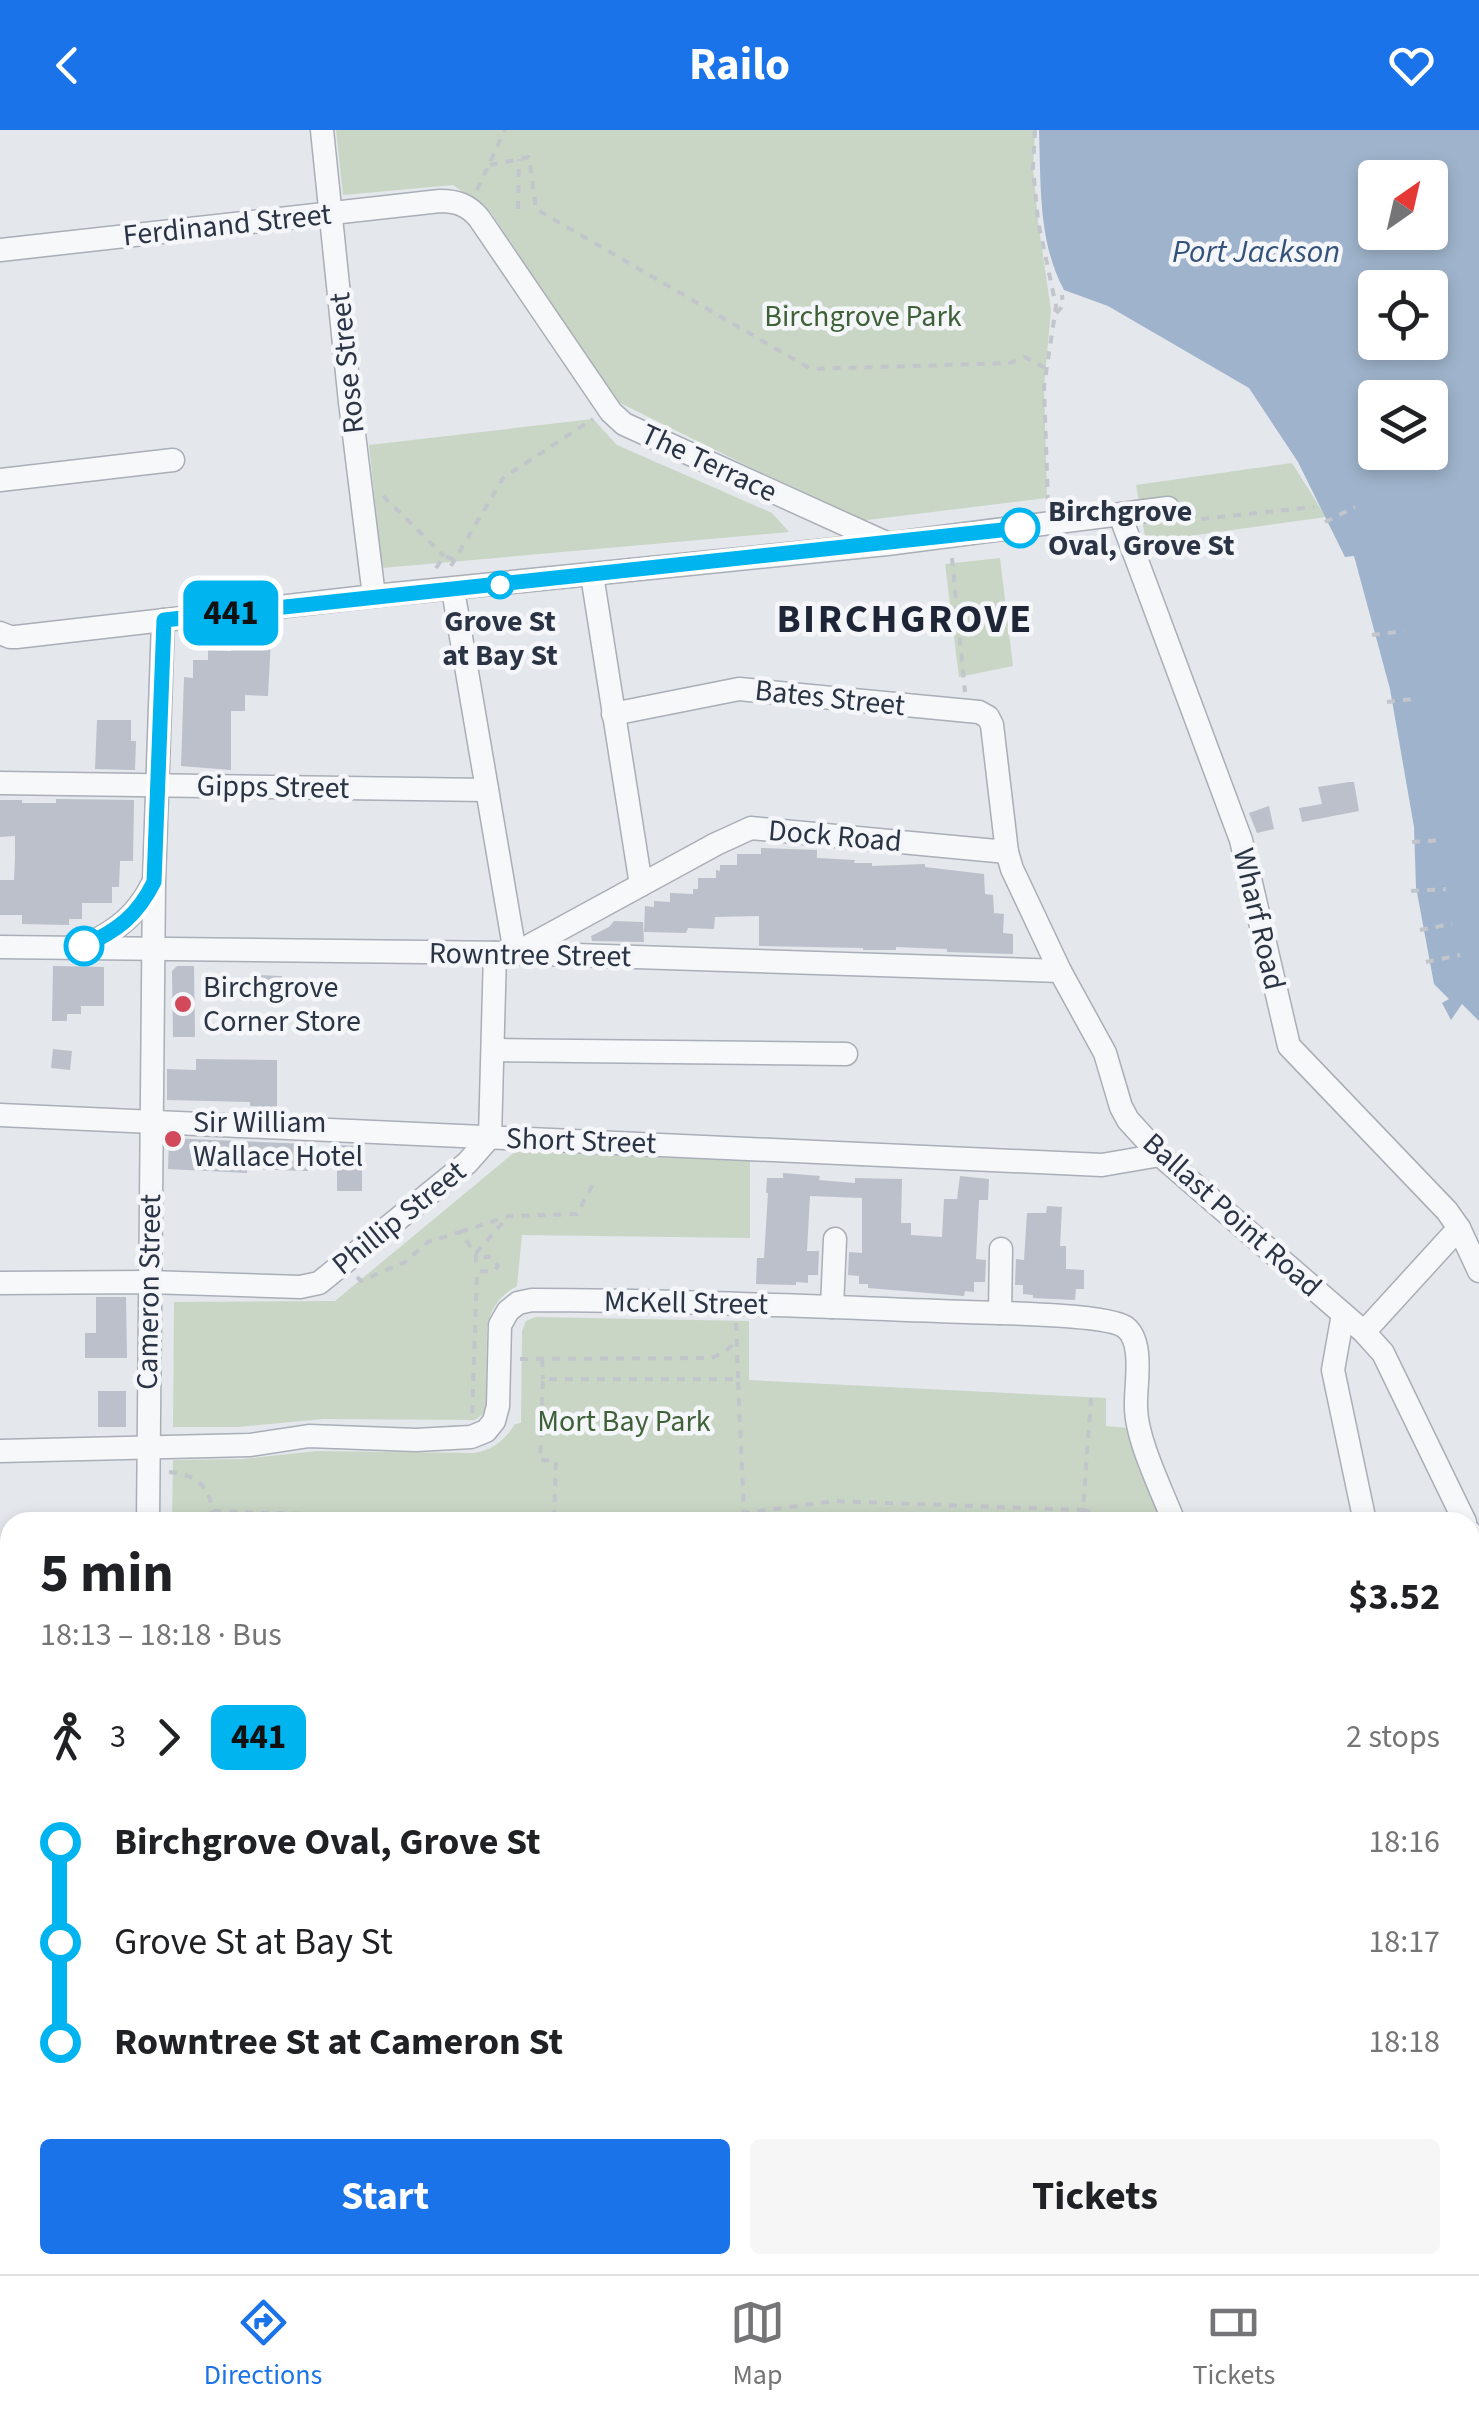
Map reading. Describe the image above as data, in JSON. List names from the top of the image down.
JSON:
{
  "streets": {
    "street": [
      "Ferdinand Street",
      "Rose Street",
      "The Terrace",
      "Bates Street",
      "Gipps Street",
      "Dock Road",
      "Wharf Road",
      "Rowntree Street",
      "Short Street",
      "Ballast Point Road",
      "Phillip Street",
      "Cameron Street",
      "McKell Street"
    ]
  },
  "crossings": [
    ["Ferdinand Street", "Rose Street"],
    ["Ferdinand Street", "The Terrace"],
    ["Bates Street", "Ballast Point Road"],
    ["Gipps Street", "Cameron Street"],
    ["Dock Road", "Rowntree Street"],
    ["Dock Road", "Ballast Point Road"],
    ["Rowntree Street", "Ballast Point Road"],
    ["Rowntree Street", "Cameron Street"],
    ["Short Street", "Ballast Point Road"],
    ["Short Street", "Phillip Street"],
    ["Short Street", "Cameron Street"],
    ["Phillip Street", "Cameron Street"]
  ],
  "districts": ["BIRCHGROVE"],
  "water": ["Port Jackson"],
  "parks": ["Birchgrove Park", "Mort Bay Park"],
  "places": [
    "Birchgrove Oval, Grove St",
    "Grove St at Bay St",
    "Birchgrove Corner Store",
    "Sir William Wallace Hotel"
  ],
  "lines": ["bus line 441"],
  "north": "top right",
  "page": {
    "header": "Railo",
    "on_map": "441",
    "heading": ["5 min", "18:13 – 18:18 · Bus", "$3.52"],
    "legs": ["3", "441", "2 stops"],
    "list": [
      {
        "name": "Birchgrove Oval, Grove St",
        "value": "18:16"
      },
      {
        "name": "Grove St at Bay St",
        "value": "18:17"
      },
      {
        "name": "Rowntree St at Cameron St",
        "value": "18:18"
      }
    ],
    "buttons": ["Start", "Tickets"],
    "tabs": ["Directions", "Map", "Tickets"]
  }
}
